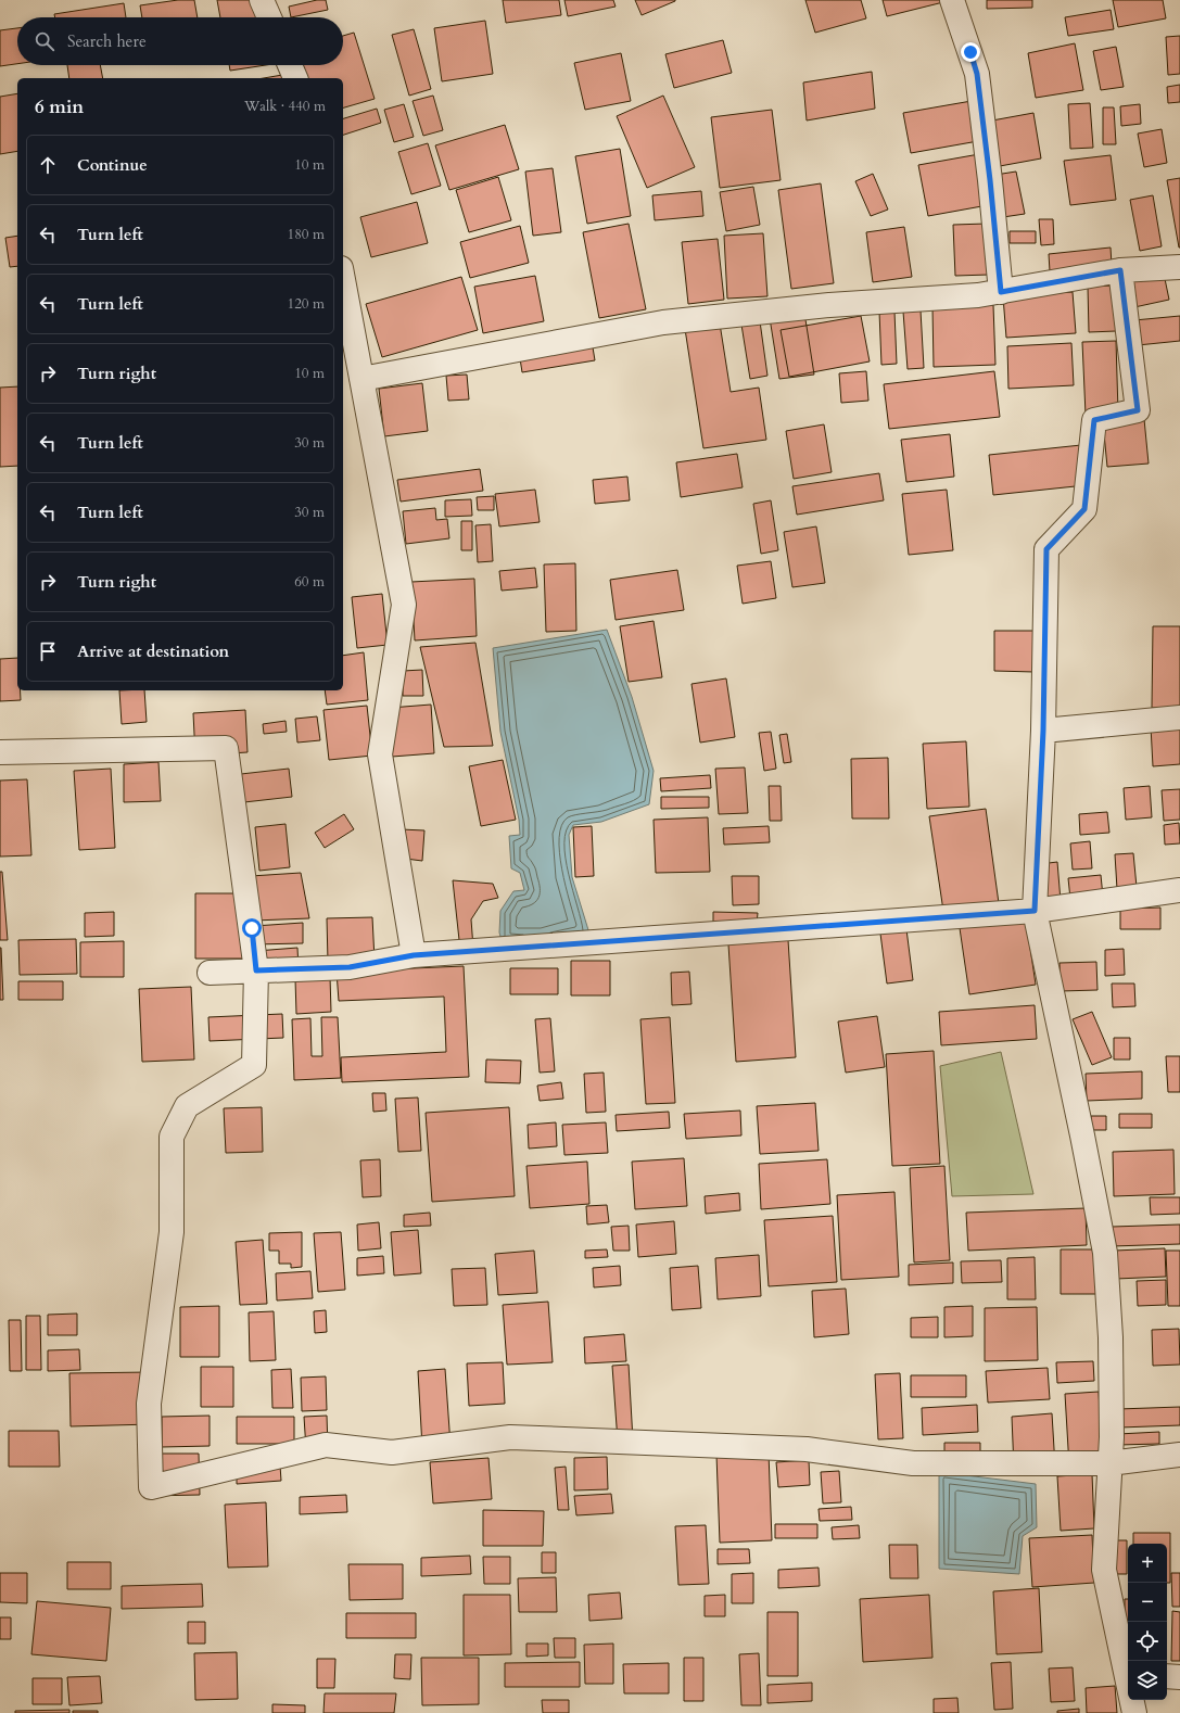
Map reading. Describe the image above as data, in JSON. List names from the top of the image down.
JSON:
{
  "page": {
    "search": "Search here",
    "heading": ["6 min", "Walk · 440 m"],
    "list": [
      ["Continue", "10 m"],
      ["Turn left", "180 m"],
      ["Turn left", "120 m"],
      ["Turn right", "10 m"],
      ["Turn left", "30 m"],
      ["Turn left", "30 m"],
      ["Turn right", "60 m"],
      "Arrive at destination"
    ],
    "map_buttons": ["+", "−"]
  }
}
